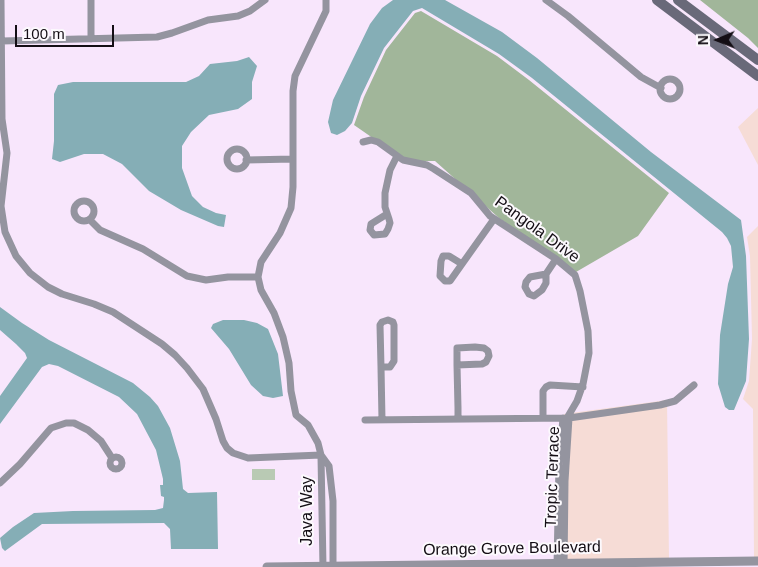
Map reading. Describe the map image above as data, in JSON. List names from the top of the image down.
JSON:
{
  "streets": {
    "street": [
      "Pangola Drive",
      "Tropic Terrace",
      "Java Way",
      "Orange Grove Boulevard"
    ]
  },
  "crossings": [
    ["Pangola Drive", "Tropic Terrace"],
    ["Tropic Terrace", "Orange Grove Boulevard"],
    ["Java Way", "Orange Grove Boulevard"]
  ],
  "scale_bar": "100 m",
  "north": "left"
}
